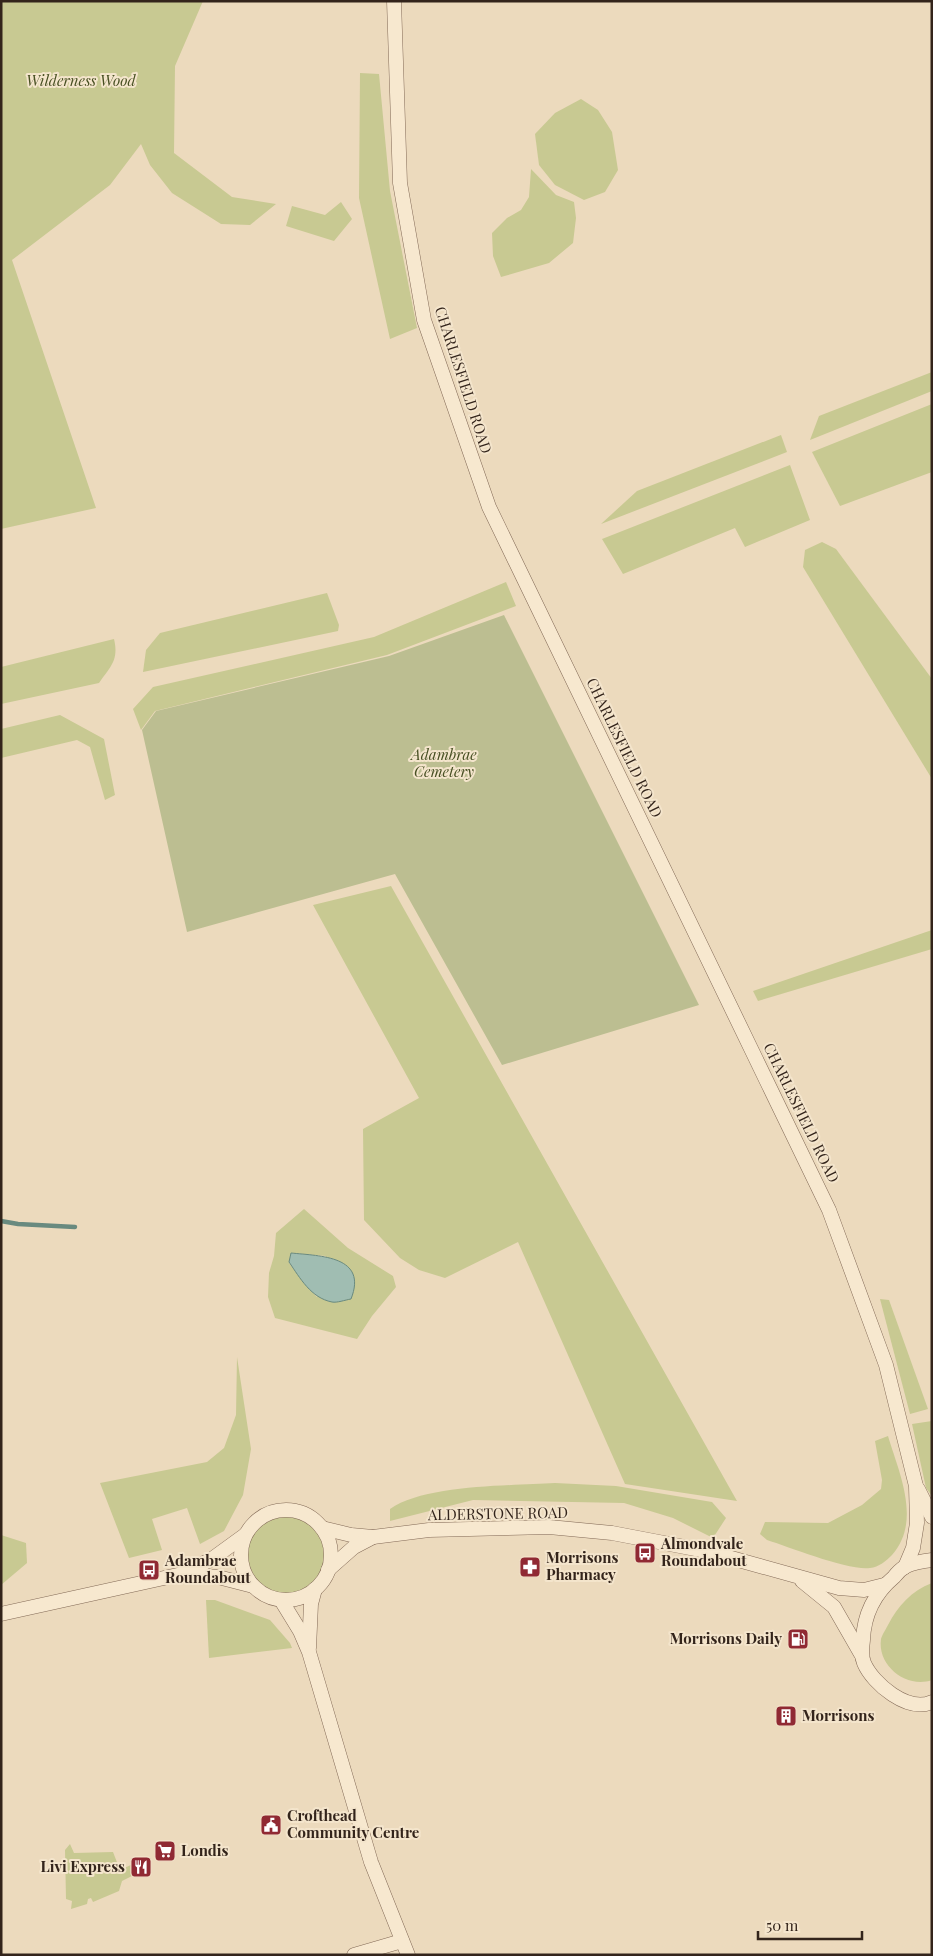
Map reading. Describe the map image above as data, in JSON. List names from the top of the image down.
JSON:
{
  "streets": {
    "street": ["CHARLESFIELD ROAD", "ALDERSTONE ROAD"]
  },
  "parks": ["Wilderness Wood", "Adambrae Cemetery"],
  "places": {
    "bus stop": ["Almondvale Roundabout", "Adambrae Roundabout"],
    "pharmacy": ["Morrisons Pharmacy"],
    "fuel station": ["Morrisons Daily"],
    "building": ["Morrisons"],
    "public building": ["Crofthead Community Centre"],
    "supermarket": ["Londis"],
    "restaurant": ["Livi Express"]
  },
  "scale_bar": "50 m"
}
